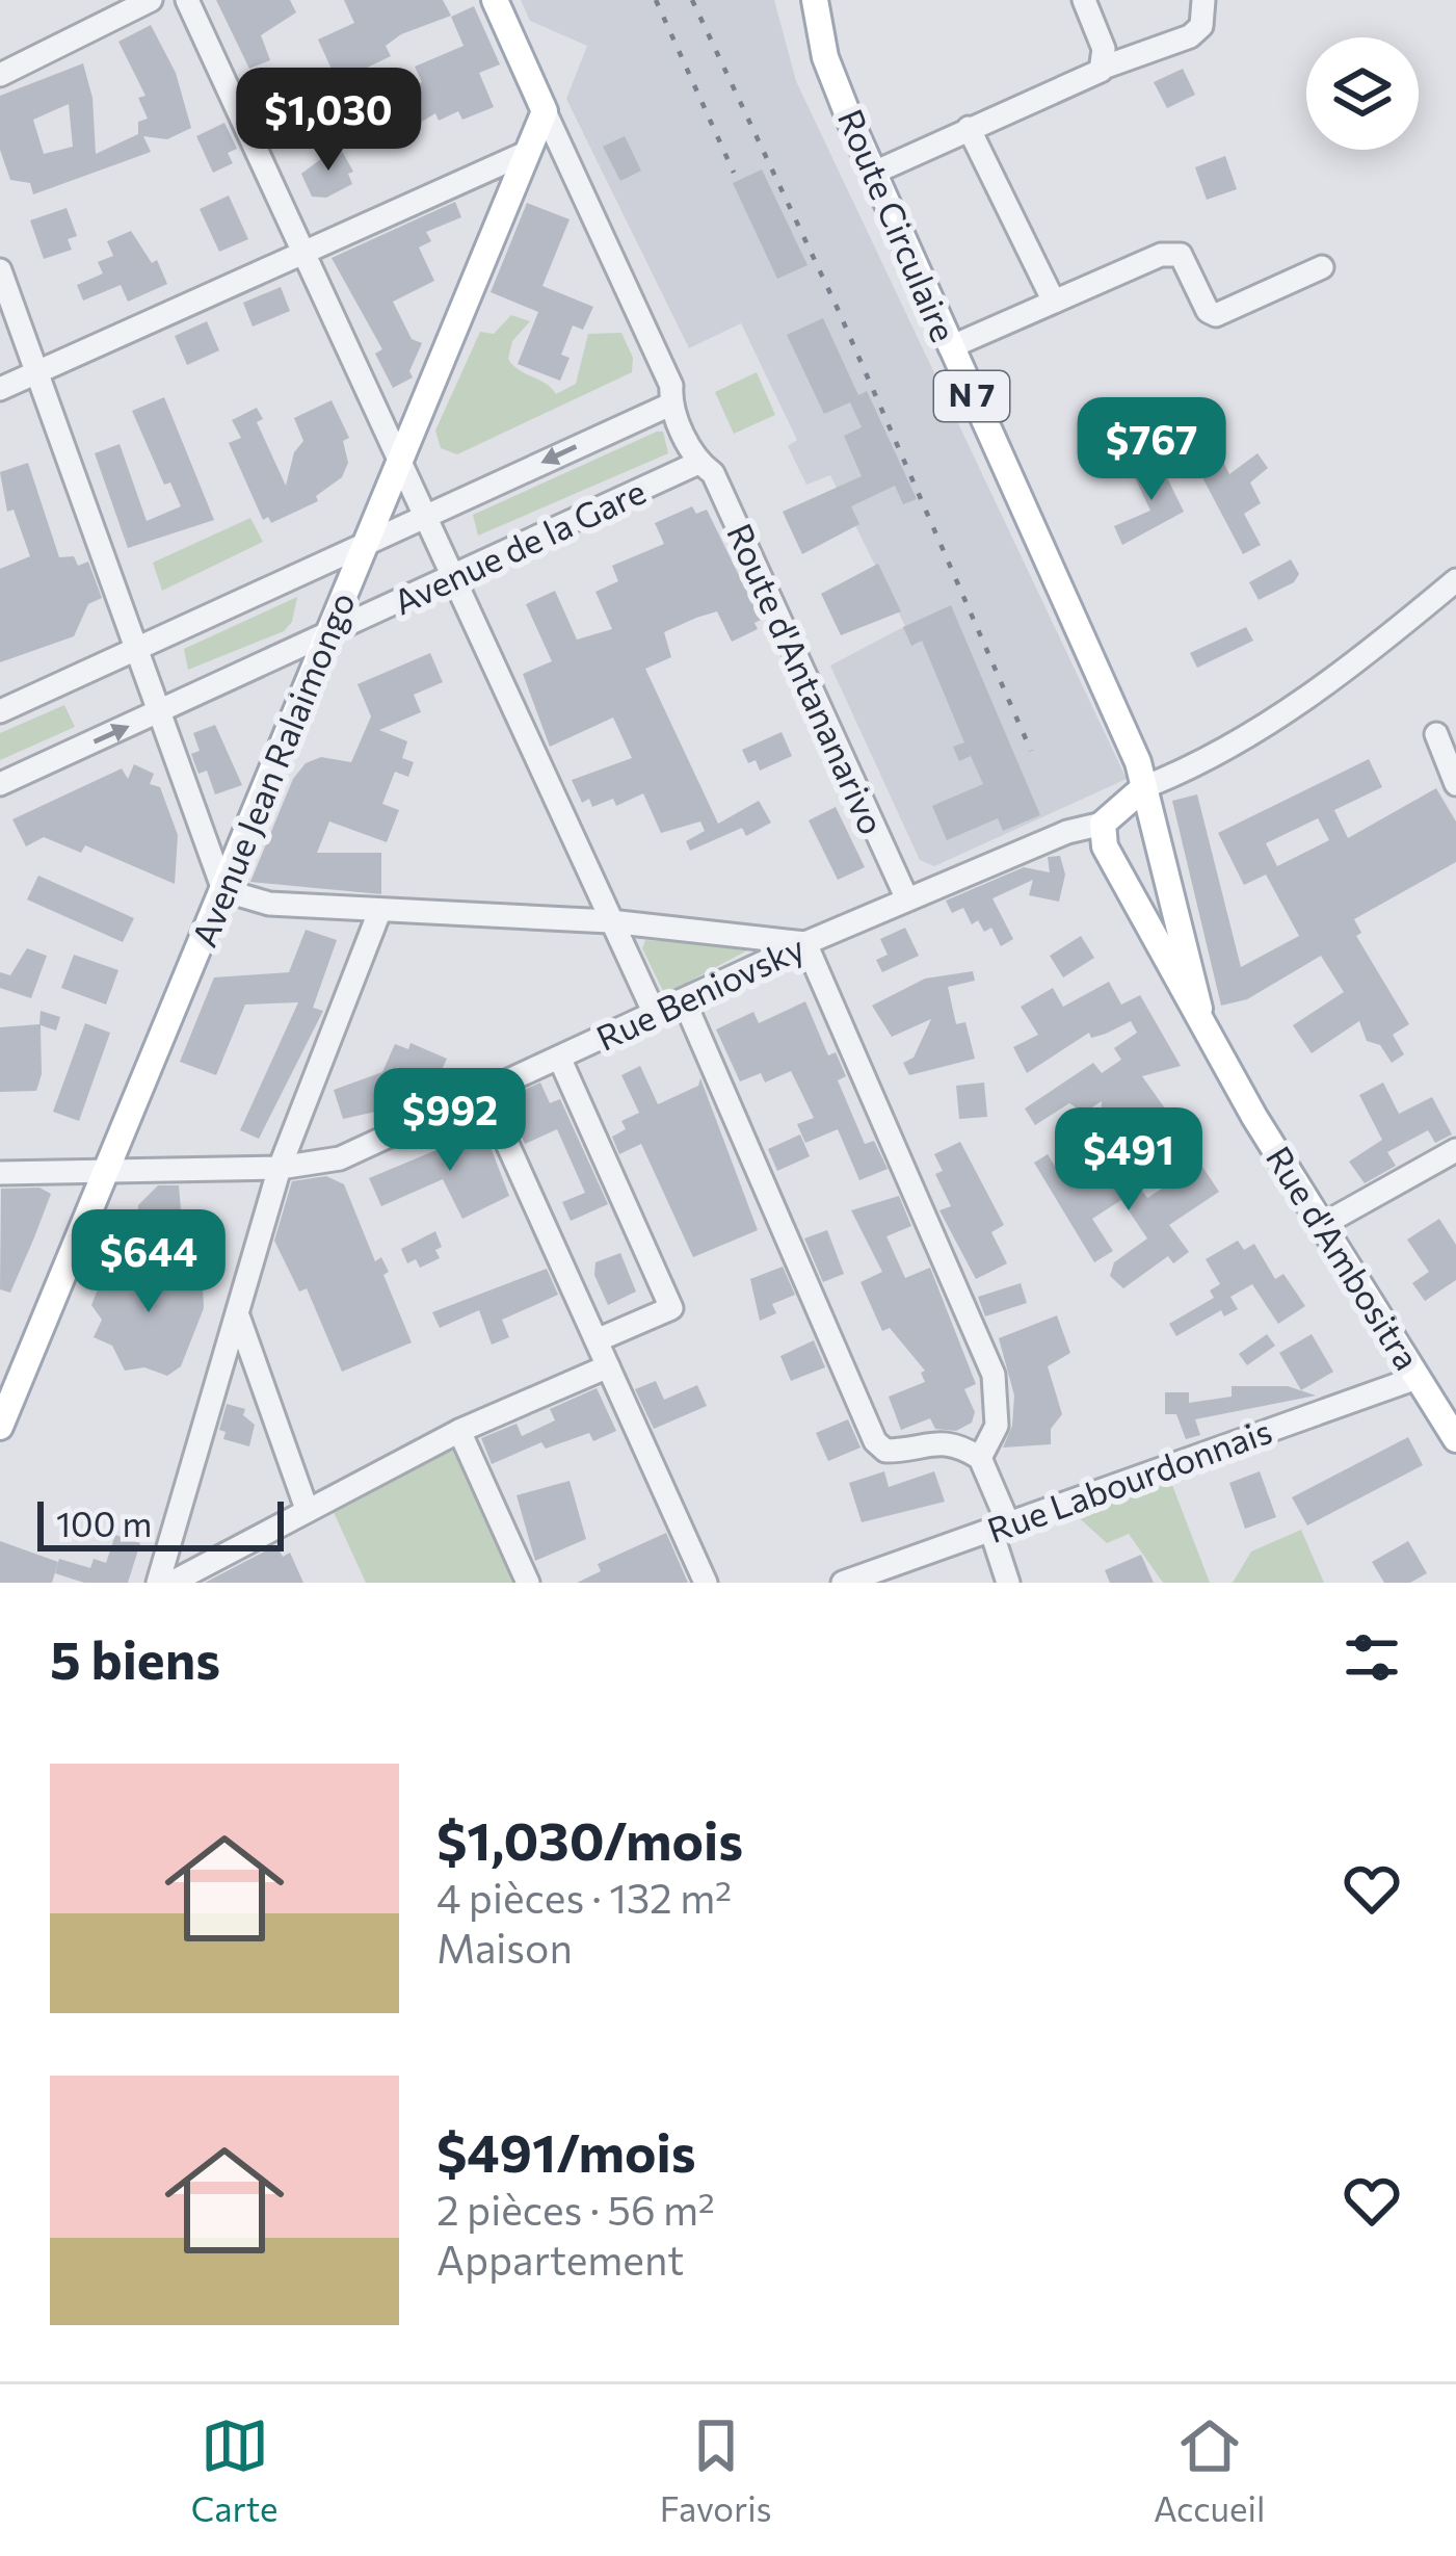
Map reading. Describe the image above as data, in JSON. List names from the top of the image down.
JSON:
{
  "streets": {
    "main road": [
      "Route Circulaire",
      "N 7",
      "Avenue Jean Ralaimongo",
      "Rue d'Ambositra"
    ],
    "street": [
      "Avenue de la Gare",
      "Route d'Antananarivo",
      "Rue Beniovsky",
      "Rue Labourdonnais"
    ]
  },
  "crossings": [
    ["Route Circulaire", "N 7"],
    ["Route Circulaire", "Rue Beniovsky"],
    ["Route Circulaire", "Rue d'Ambositra"],
    ["N 7", "Rue Beniovsky"],
    ["N 7", "Rue d'Ambositra"],
    ["Avenue de la Gare", "Route d'Antananarivo"],
    ["Avenue de la Gare", "Avenue Jean Ralaimongo"],
    ["Route d'Antananarivo", "Rue Beniovsky"],
    ["Avenue Jean Ralaimongo", "Rue Beniovsky"],
    ["Rue Beniovsky", "Rue d'Ambositra"],
    ["Rue d'Ambositra", "Rue Labourdonnais"]
  ],
  "scale_bar": "100 m",
  "page": {
    "price": [
      "$1,030",
      "$767",
      "$992",
      "$491",
      "$644"
    ],
    "scale": "100 m",
    "heading": "5 biens",
    "list": [
      {
        "name": "$1,030/mois",
        "note": "4 pièces · 132 m² · Maison"
      },
      {
        "name": "$491/mois",
        "note": "2 pièces · 56 m² · Appartement"
      }
    ],
    "tabs": ["Carte", "Favoris", "Accueil"]
  }
}
